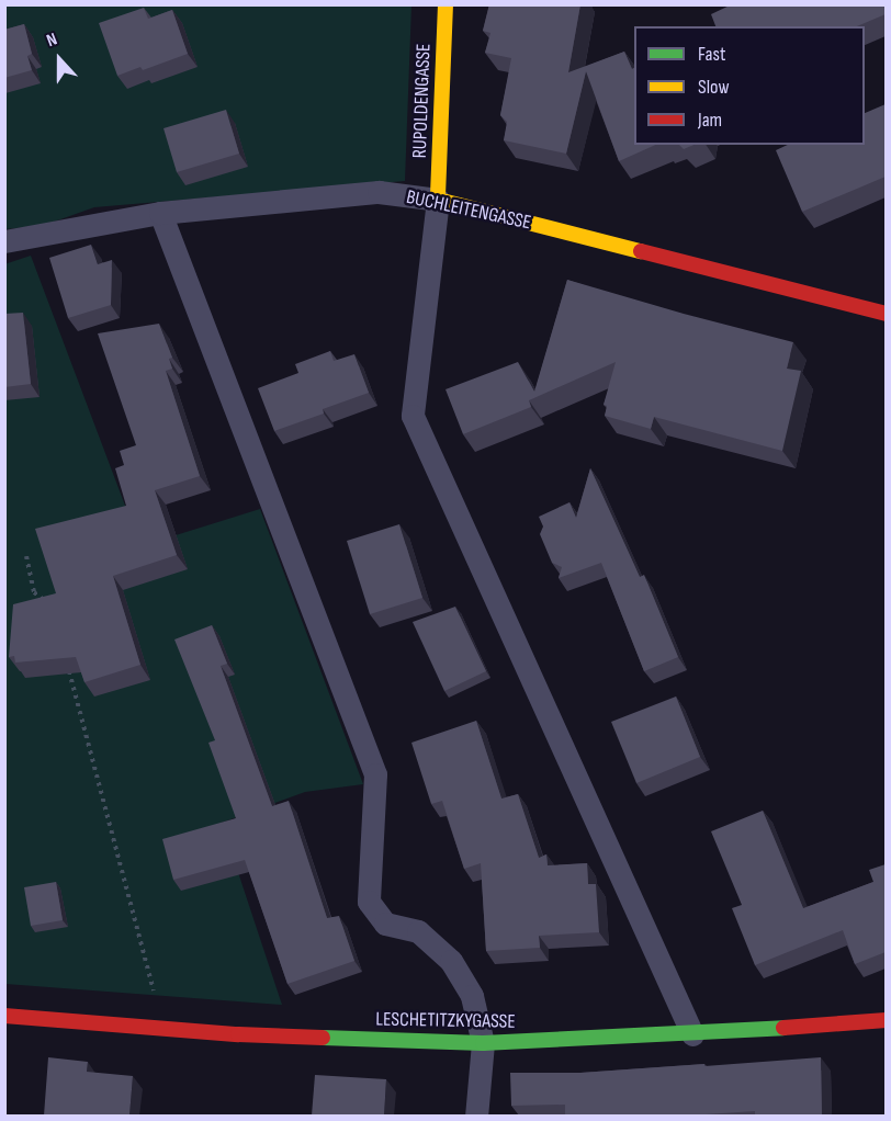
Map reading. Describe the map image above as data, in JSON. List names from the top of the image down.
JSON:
{
  "streets": {
    "street": ["RUPOLDENGASSE", "BUCHLEITENGASSE", "LESCHETITZKYGASSE"]
  },
  "crossings": [
    ["RUPOLDENGASSE", "BUCHLEITENGASSE"]
  ],
  "legend": ["Fast", "Slow", "Jam"],
  "north": "top"
}
